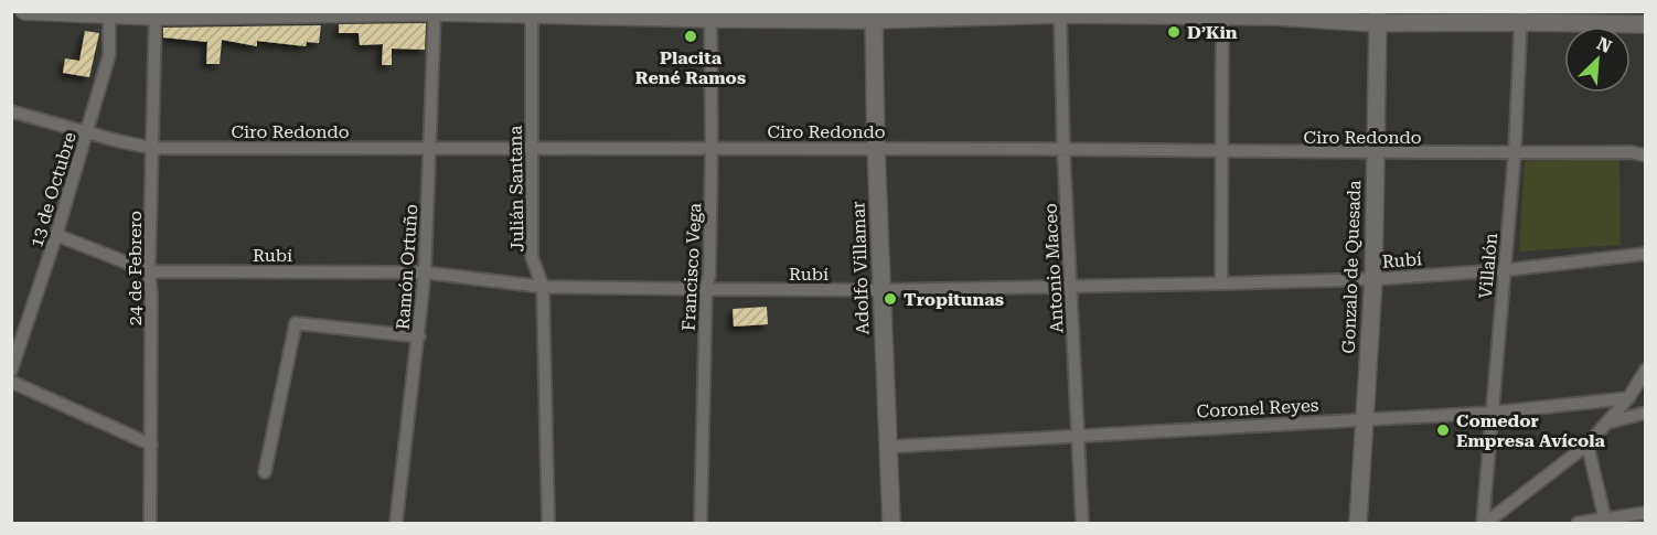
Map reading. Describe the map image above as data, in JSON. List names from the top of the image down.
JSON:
{
  "streets": {
    "street": [
      "Ciro Redondo",
      "Julián Santana",
      "13 de Octubre",
      "Rubí",
      "Villalón",
      "Ramón Ortuño",
      "Francisco Vega",
      "Gonzalo de Quesada",
      "24 de Febrero",
      "Adolfo Villamar",
      "Antonio Maceo",
      "Coronel Reyes"
    ]
  },
  "crossings": [
    ["Ciro Redondo", "Julián Santana"],
    ["Ciro Redondo", "13 de Octubre"],
    ["Ciro Redondo", "Villalón"],
    ["Ciro Redondo", "Ramón Ortuño"],
    ["Ciro Redondo", "Francisco Vega"],
    ["Ciro Redondo", "Gonzalo de Quesada"],
    ["Ciro Redondo", "24 de Febrero"],
    ["Ciro Redondo", "Adolfo Villamar"],
    ["Ciro Redondo", "Antonio Maceo"],
    ["Julián Santana", "Rubí"],
    ["13 de Octubre", "Rubí"],
    ["Rubí", "Villalón"],
    ["Rubí", "Ramón Ortuño"],
    ["Rubí", "Francisco Vega"],
    ["Rubí", "Gonzalo de Quesada"],
    ["Rubí", "24 de Febrero"],
    ["Rubí", "Adolfo Villamar"],
    ["Rubí", "Antonio Maceo"],
    ["Villalón", "Coronel Reyes"],
    ["Gonzalo de Quesada", "Coronel Reyes"],
    ["Adolfo Villamar", "Coronel Reyes"],
    ["Antonio Maceo", "Coronel Reyes"]
  ],
  "places": [
    "D’Kin",
    "Placita René Ramos",
    "Tropitunas",
    "Comedor Empresa Avícola"
  ],
  "north": "top right"
}
